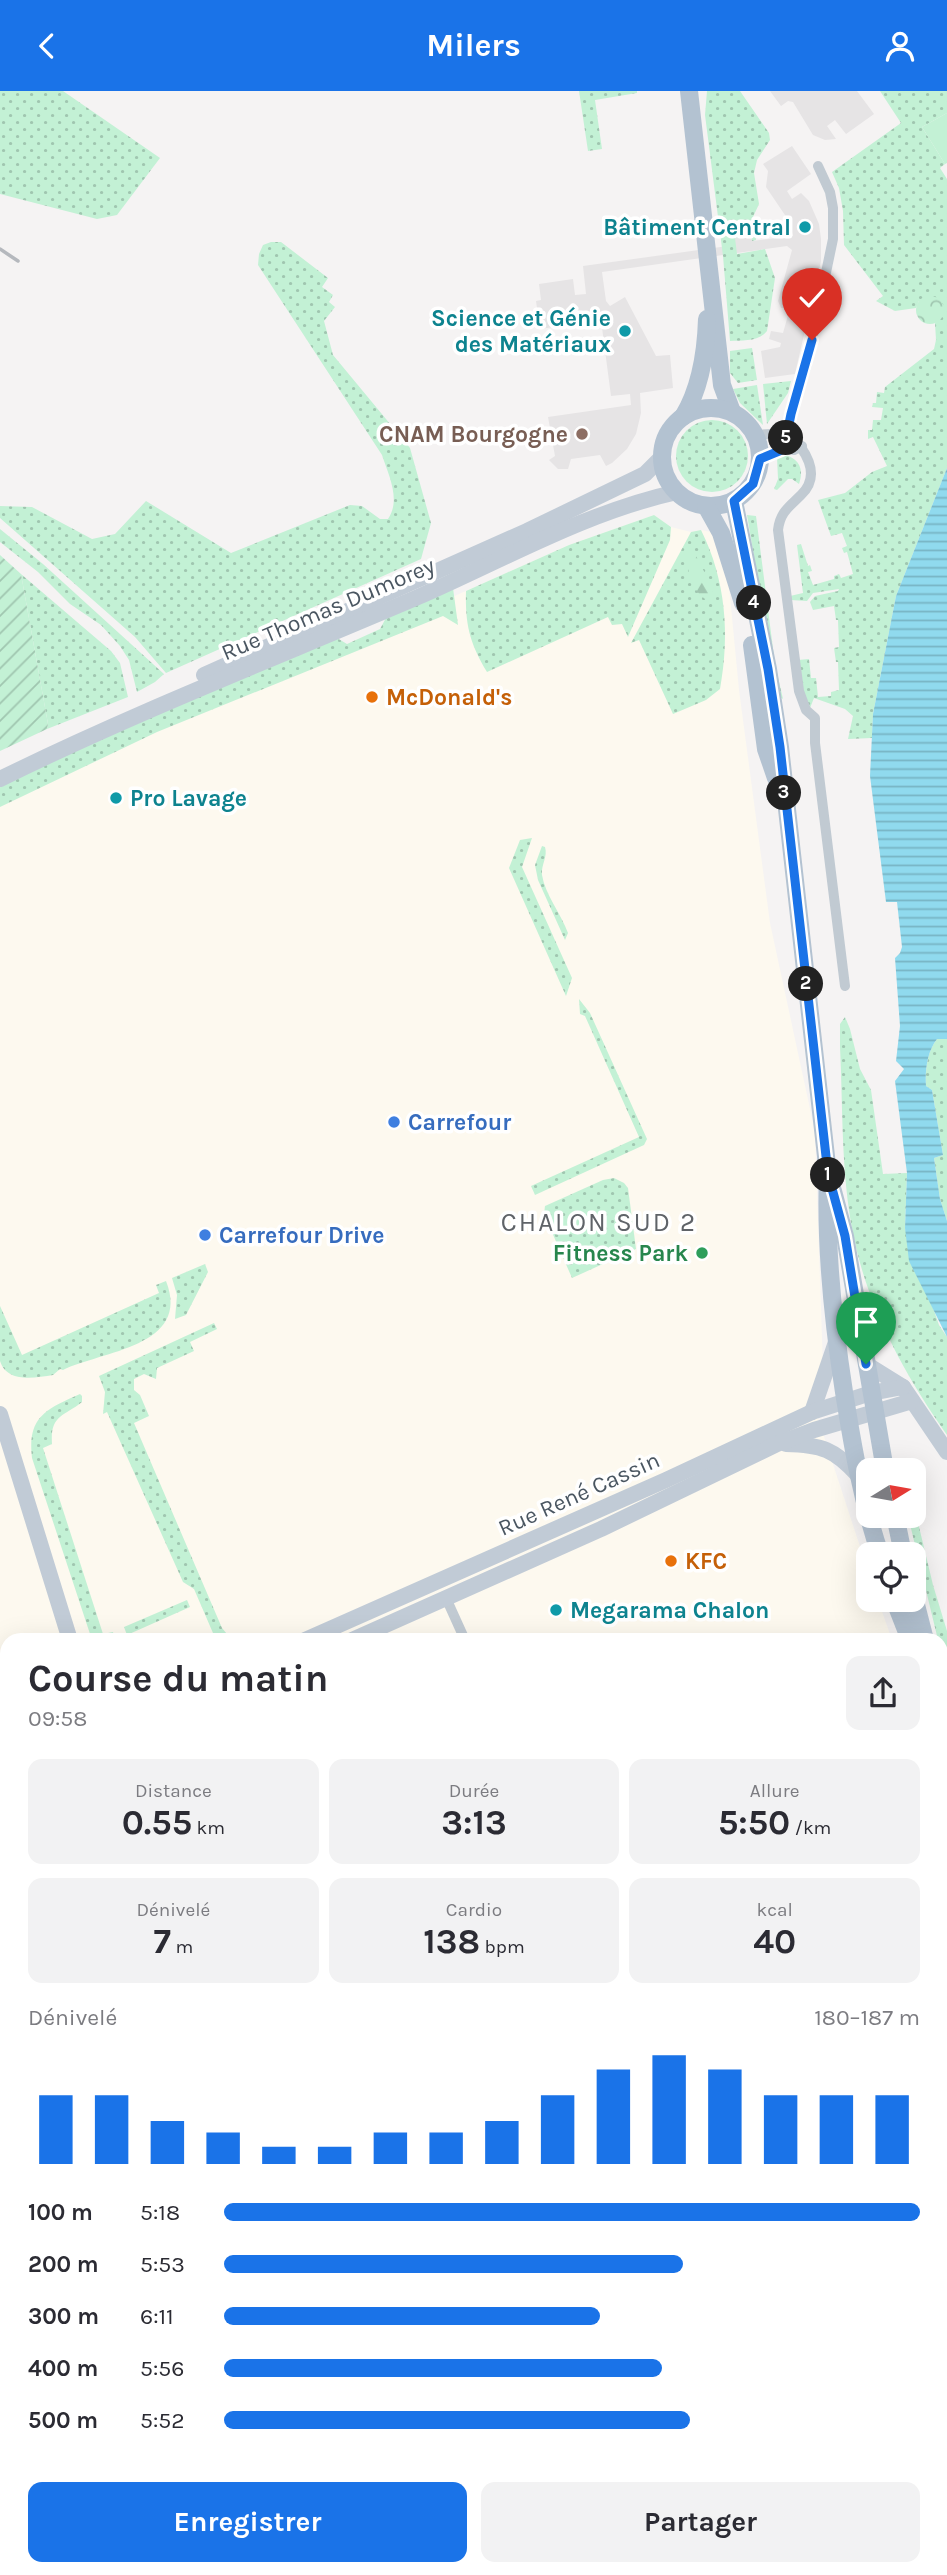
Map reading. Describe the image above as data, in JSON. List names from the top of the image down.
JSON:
{
  "streets": {
    "main road": ["Rue Thomas Dumorey", "Rue René Cassin"]
  },
  "districts": ["CHALON SUD 2"],
  "places": [
    "Bâtiment Central",
    "Science et Génie des Matériaux",
    "CNAM Bourgogne",
    "McDonald's",
    "Pro Lavage",
    "Carrefour",
    "Carrefour Drive",
    "Fitness Park",
    "KFC",
    "Megarama Chalon"
  ],
  "north": "right",
  "page": {
    "header": "Milers",
    "pins": [
      "5",
      "4",
      "3",
      "2",
      "1"
    ],
    "heading": ["Course du matin", "09:58"],
    "stats": [
      ["Distance", "0.55 km"],
      ["Durée", "3:13"],
      ["Allure", "5:50 /km"],
      ["Dénivelé", "7 m"],
      ["Cardio", "138 bpm"],
      ["kcal", "40"]
    ],
    "chart": ["Dénivelé", "180–187 m"],
    "list": [
      {
        "name": "100 m",
        "note": "5:18"
      },
      {
        "name": "200 m",
        "note": "5:53"
      },
      {
        "name": "300 m",
        "note": "6:11"
      },
      {
        "name": "400 m",
        "note": "5:56"
      },
      {
        "name": "500 m",
        "note": "5:52"
      }
    ],
    "buttons": ["Enregistrer", "Partager"]
  }
}
